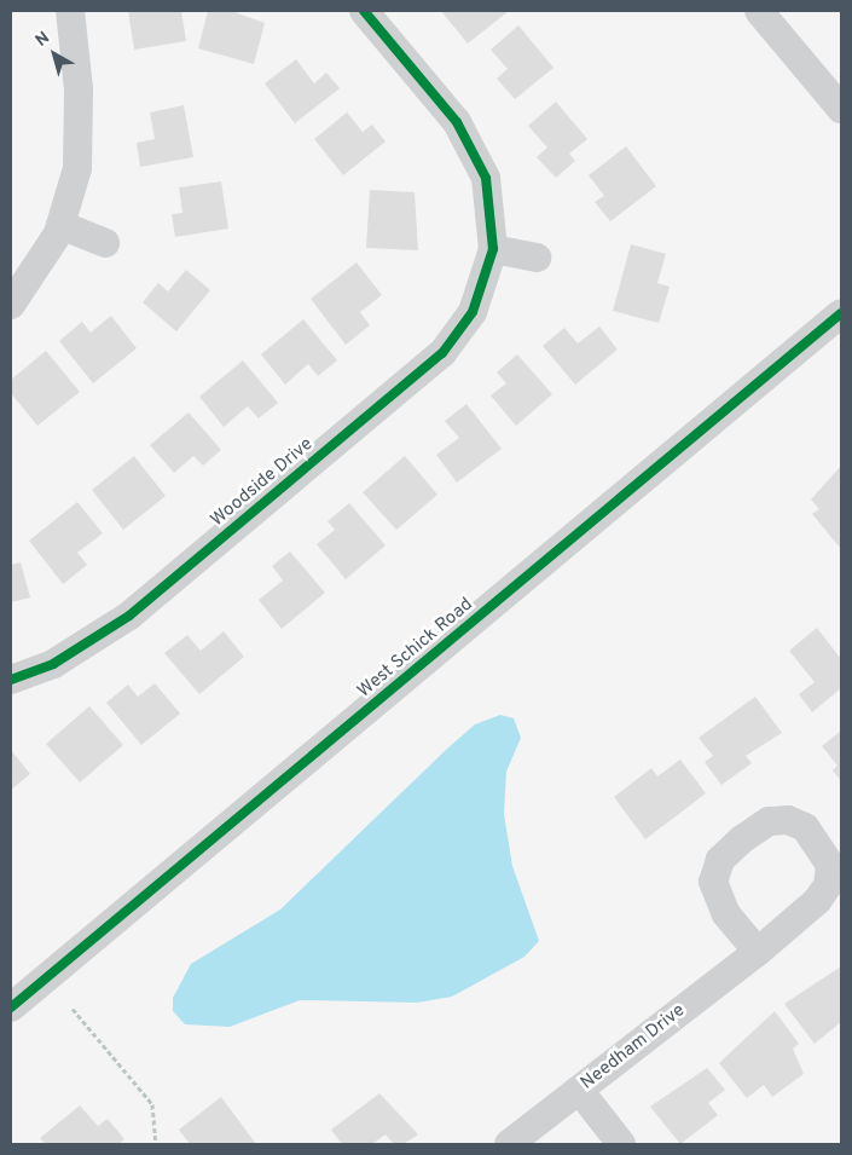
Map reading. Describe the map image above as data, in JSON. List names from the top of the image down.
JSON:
{
  "streets": {
    "street": ["Woodside Drive", "West Schick Road", "Needham Drive"]
  },
  "north": "top left"
}
